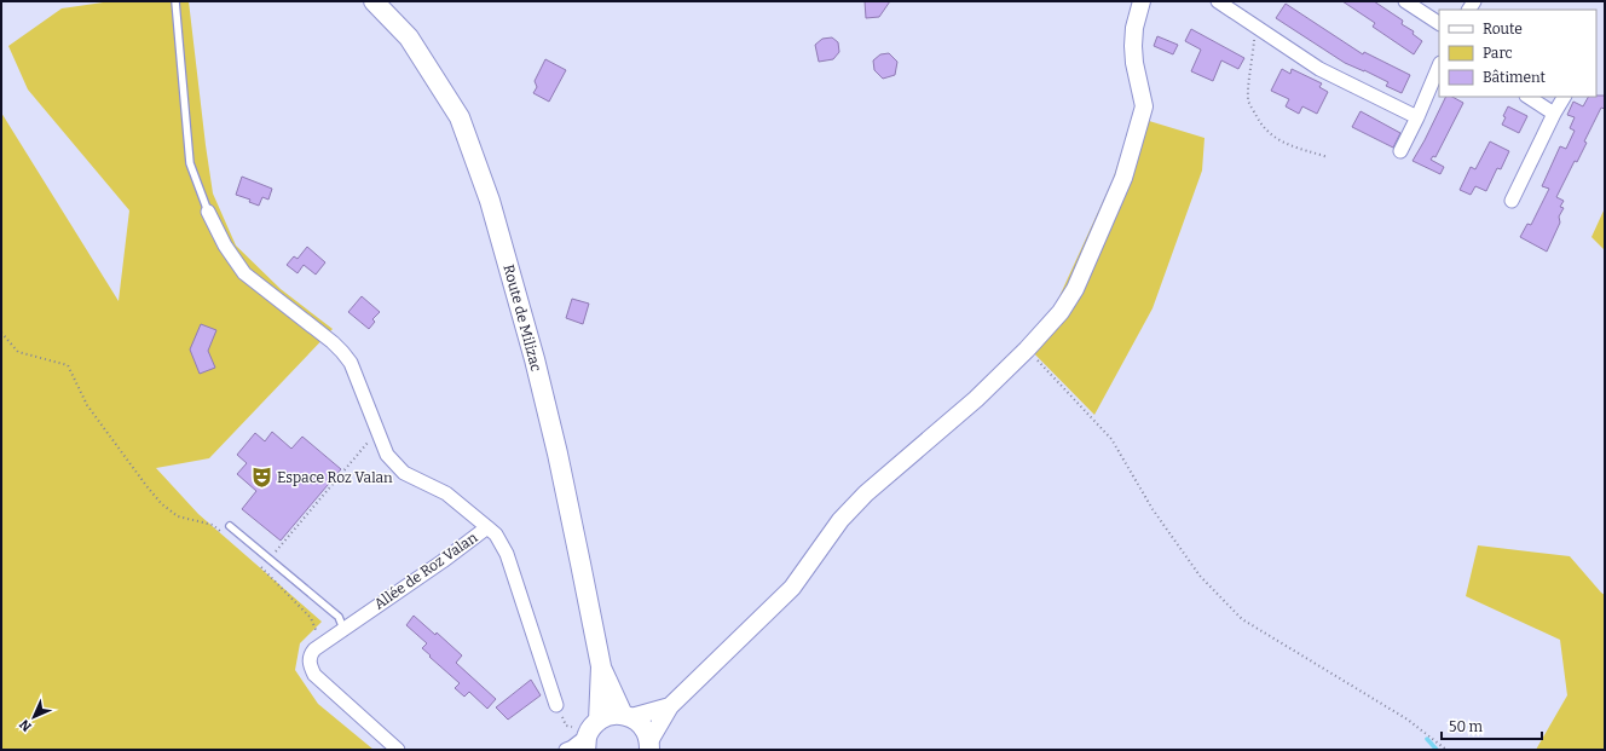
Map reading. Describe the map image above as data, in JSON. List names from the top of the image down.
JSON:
{
  "streets": {
    "main road": ["Route de Milizac"],
    "street": ["Allée de Roz Valan"]
  },
  "places": {
    "theatre": ["Espace Roz Valan"]
  },
  "legend": ["Route", "Parc", "Bâtiment"],
  "scale_bar": "50 m",
  "north": "bottom left"
}
